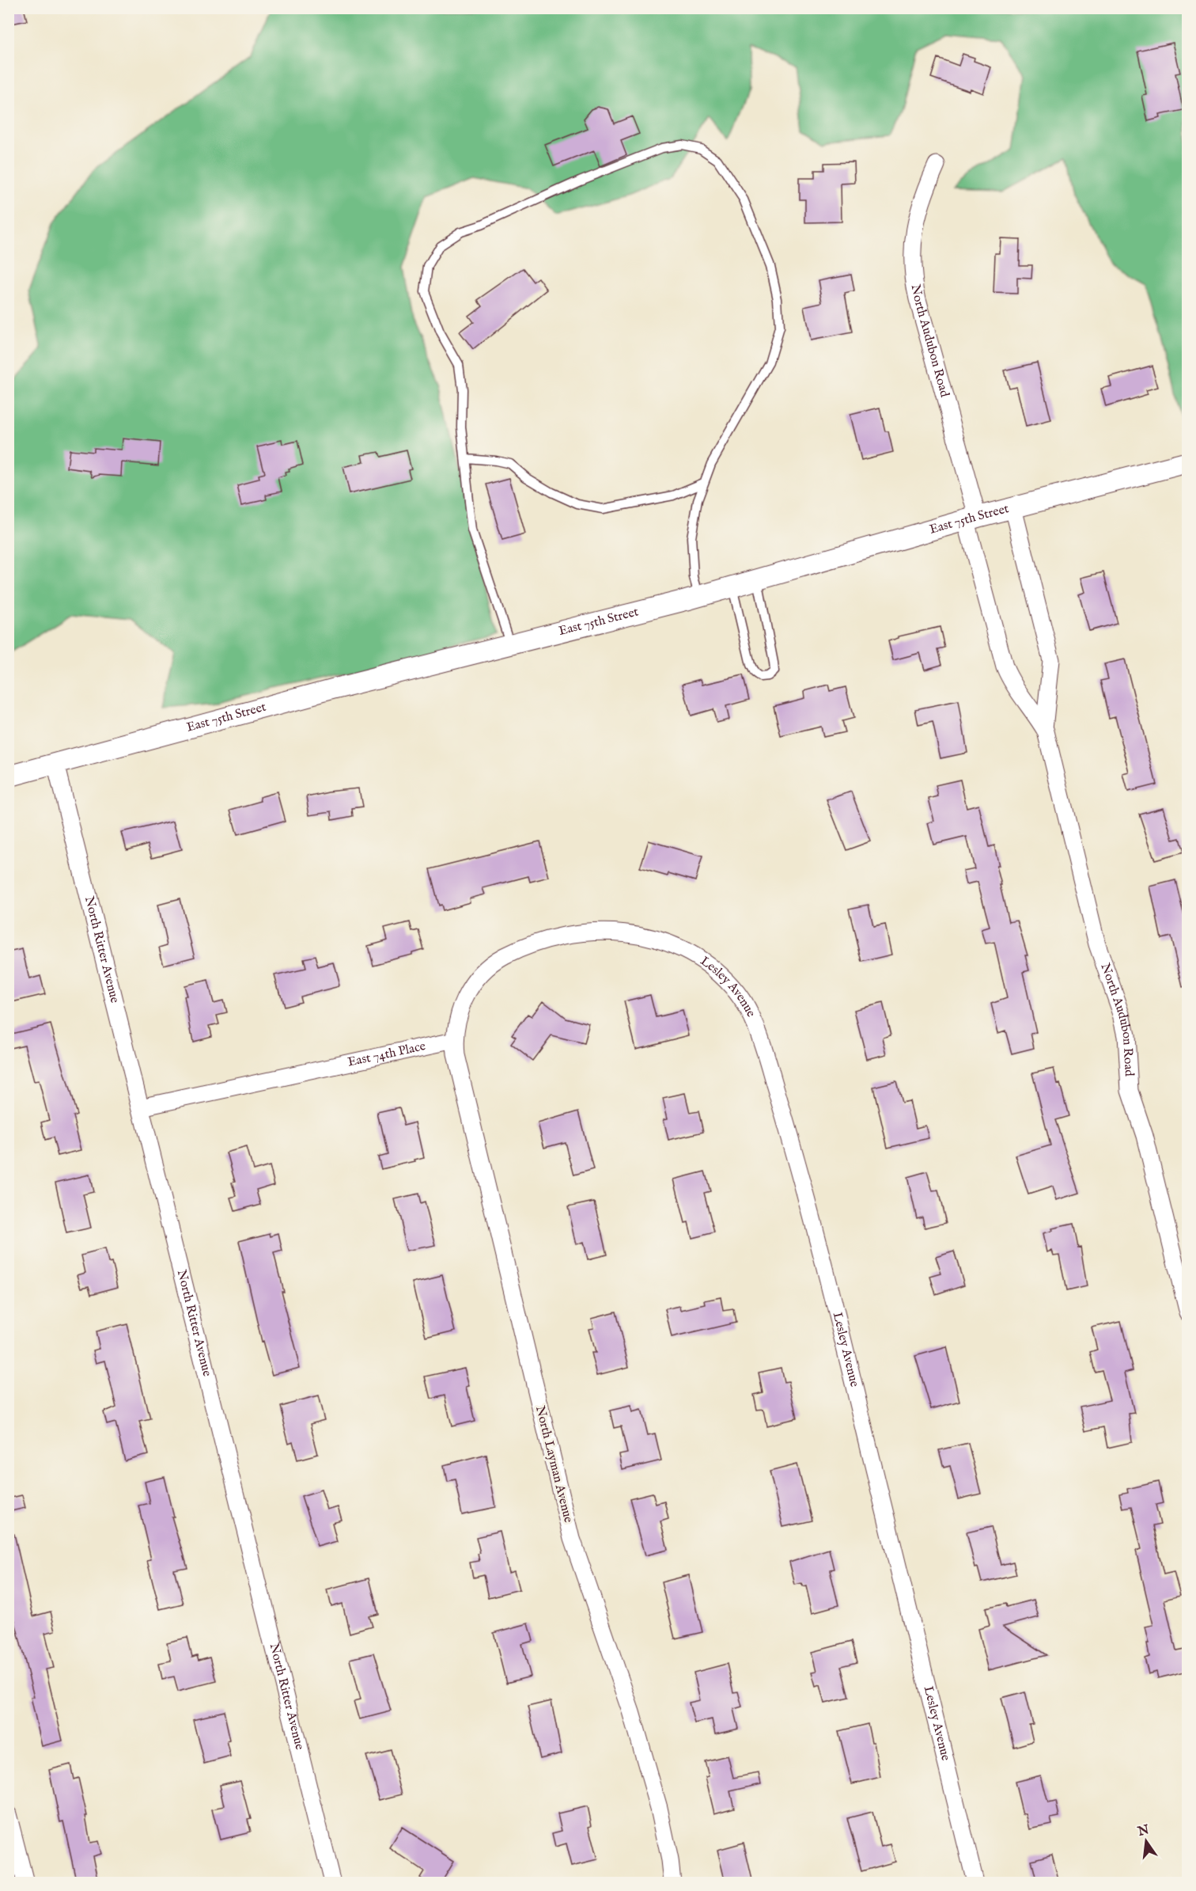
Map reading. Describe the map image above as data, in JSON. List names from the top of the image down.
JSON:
{
  "streets": {
    "street": [
      "North Audubon Road",
      "East 75th Street",
      "North Ritter Avenue",
      "Lesley Avenue",
      "East 74th Place",
      "North Layman Avenue"
    ]
  },
  "crossings": [
    ["North Audubon Road", "East 75th Street"],
    ["East 75th Street", "North Ritter Avenue"],
    ["North Ritter Avenue", "East 74th Place"],
    ["Lesley Avenue", "East 74th Place"],
    ["Lesley Avenue", "North Layman Avenue"],
    ["East 74th Place", "North Layman Avenue"]
  ],
  "north": "top"
}
